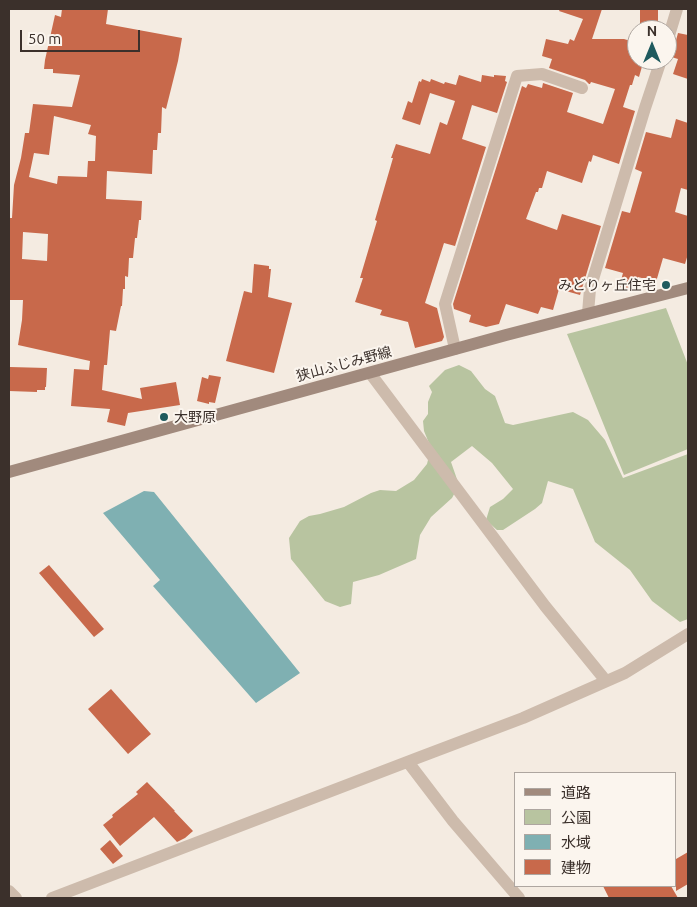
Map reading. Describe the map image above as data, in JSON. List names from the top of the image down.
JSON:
{
  "streets": {
    "main road": ["狭山ふじみ野線"]
  },
  "places": ["みどりヶ丘住宅", "大野原"],
  "legend": [
    "道路",
    "公園",
    "水域",
    "建物"
  ],
  "scale_bar": "50 m",
  "north": "top"
}
